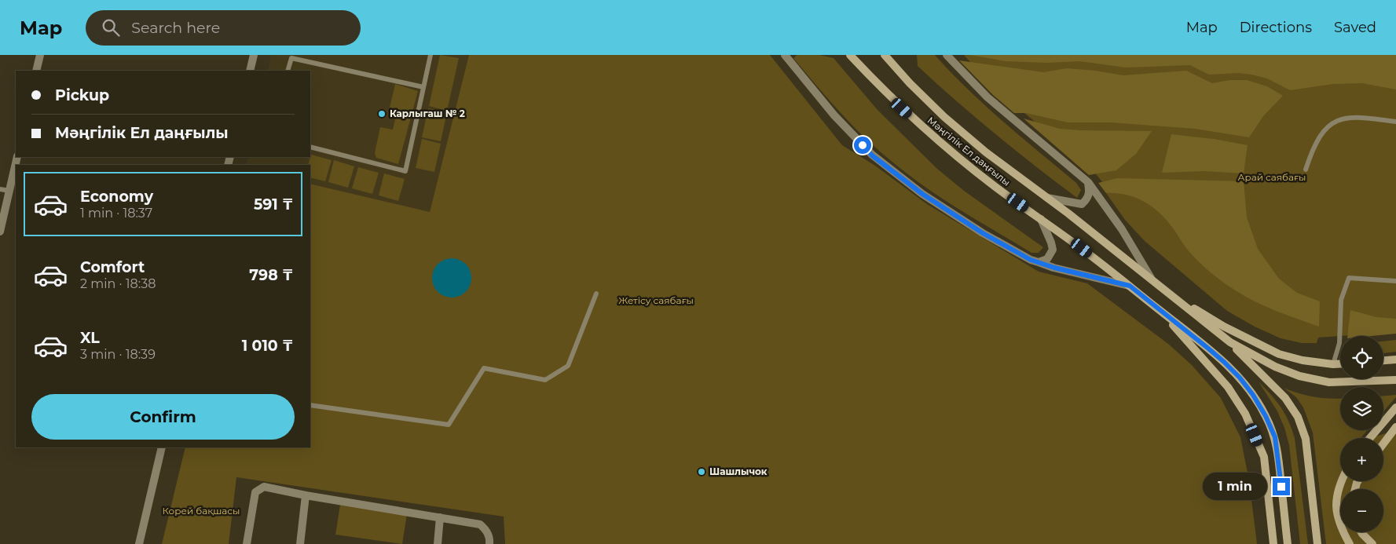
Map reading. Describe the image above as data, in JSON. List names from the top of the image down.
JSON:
{
  "streets": {
    "main road": ["Мәңгілік Ел даңғылы"]
  },
  "parks": ["Арай саябағы", "Жетісу саябағы", "Корей бақшасы"],
  "places": ["Карлыгаш № 2", "Шашлычок"],
  "page": {
    "header": "Map",
    "search": "Search here",
    "nav": ["Map", "Directions", "Saved"],
    "banner": ["Pickup", "Мәңгілік Ел даңғылы"],
    "list": [
      {
        "name": "Economy",
        "note": "1 min · 18:37",
        "value": "591 ₸"
      },
      {
        "name": "Comfort",
        "note": "2 min · 18:38",
        "value": "798 ₸"
      },
      {
        "name": "XL",
        "note": "3 min · 18:39",
        "value": "1 010 ₸"
      }
    ],
    "map_buttons": ["+", "−"],
    "buttons": "Confirm",
    "bubble": "1 min"
  }
}
